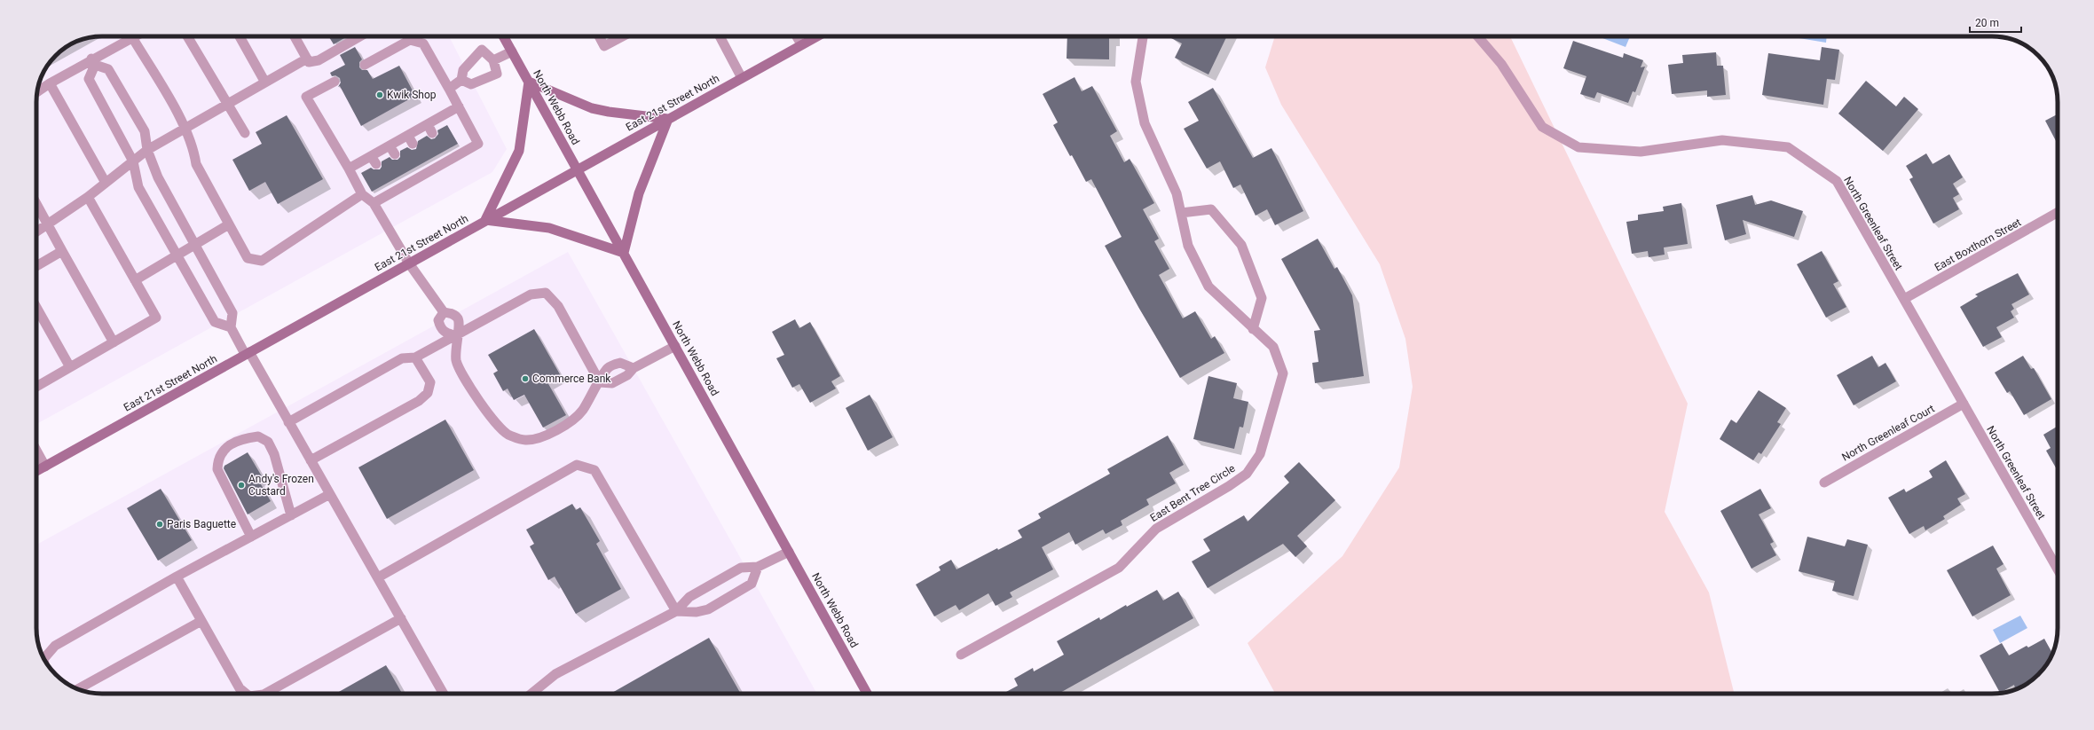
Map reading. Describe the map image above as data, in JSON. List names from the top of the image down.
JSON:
{
  "streets": {
    "main road": ["East 21st Street North", "North Webb Road"],
    "street": [
      "North Greenleaf Street",
      "East Boxthorn Street",
      "North Greenleaf Court",
      "East Bent Tree Circle"
    ]
  },
  "crossings": [
    ["East 21st Street North", "North Webb Road"],
    ["North Greenleaf Street", "East Boxthorn Street"],
    ["North Greenleaf Street", "North Greenleaf Court"]
  ],
  "places": [
    "Kwik Shop",
    "Commerce Bank",
    "Andy's Frozen Custard",
    "Paris Baguette"
  ],
  "scale_bar": "20 m"
}
